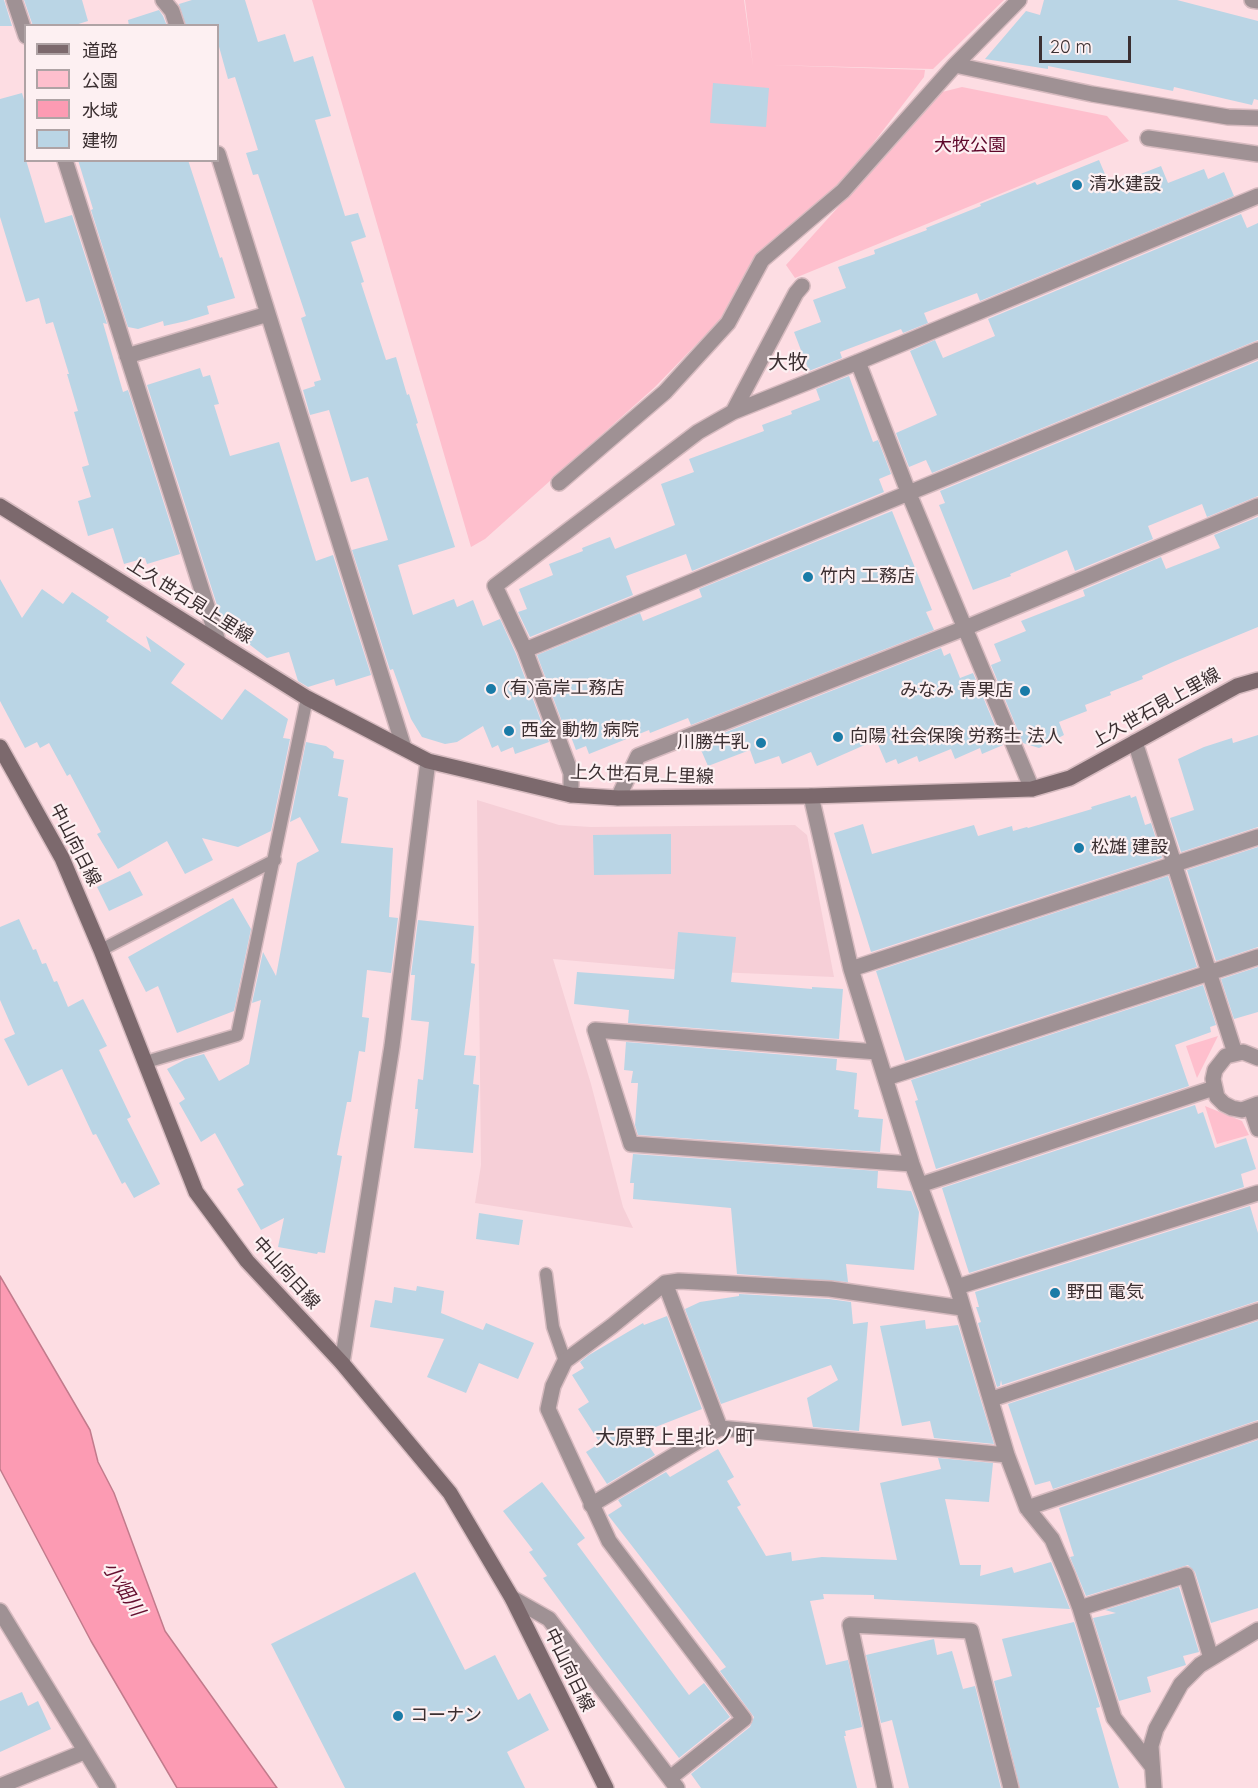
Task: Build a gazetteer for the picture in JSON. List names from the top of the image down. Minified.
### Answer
{"streets":{"main road":["上久世石見上里線","中山向日線"]},"districts":["大牧","大原野上里北ノ町"],"water":["小畑川"],"parks":["大牧公園"],"places":["清水建設","竹内 工務店","(有)高岸工務店","みなみ 青果店","西金 動物 病院","向陽 社会保険 労務士 法人","川勝牛乳","松雄 建設","野田 電気","コーナン"],"legend":["道路","公園","水域","建物"],"scale_bar":"20 m"}
